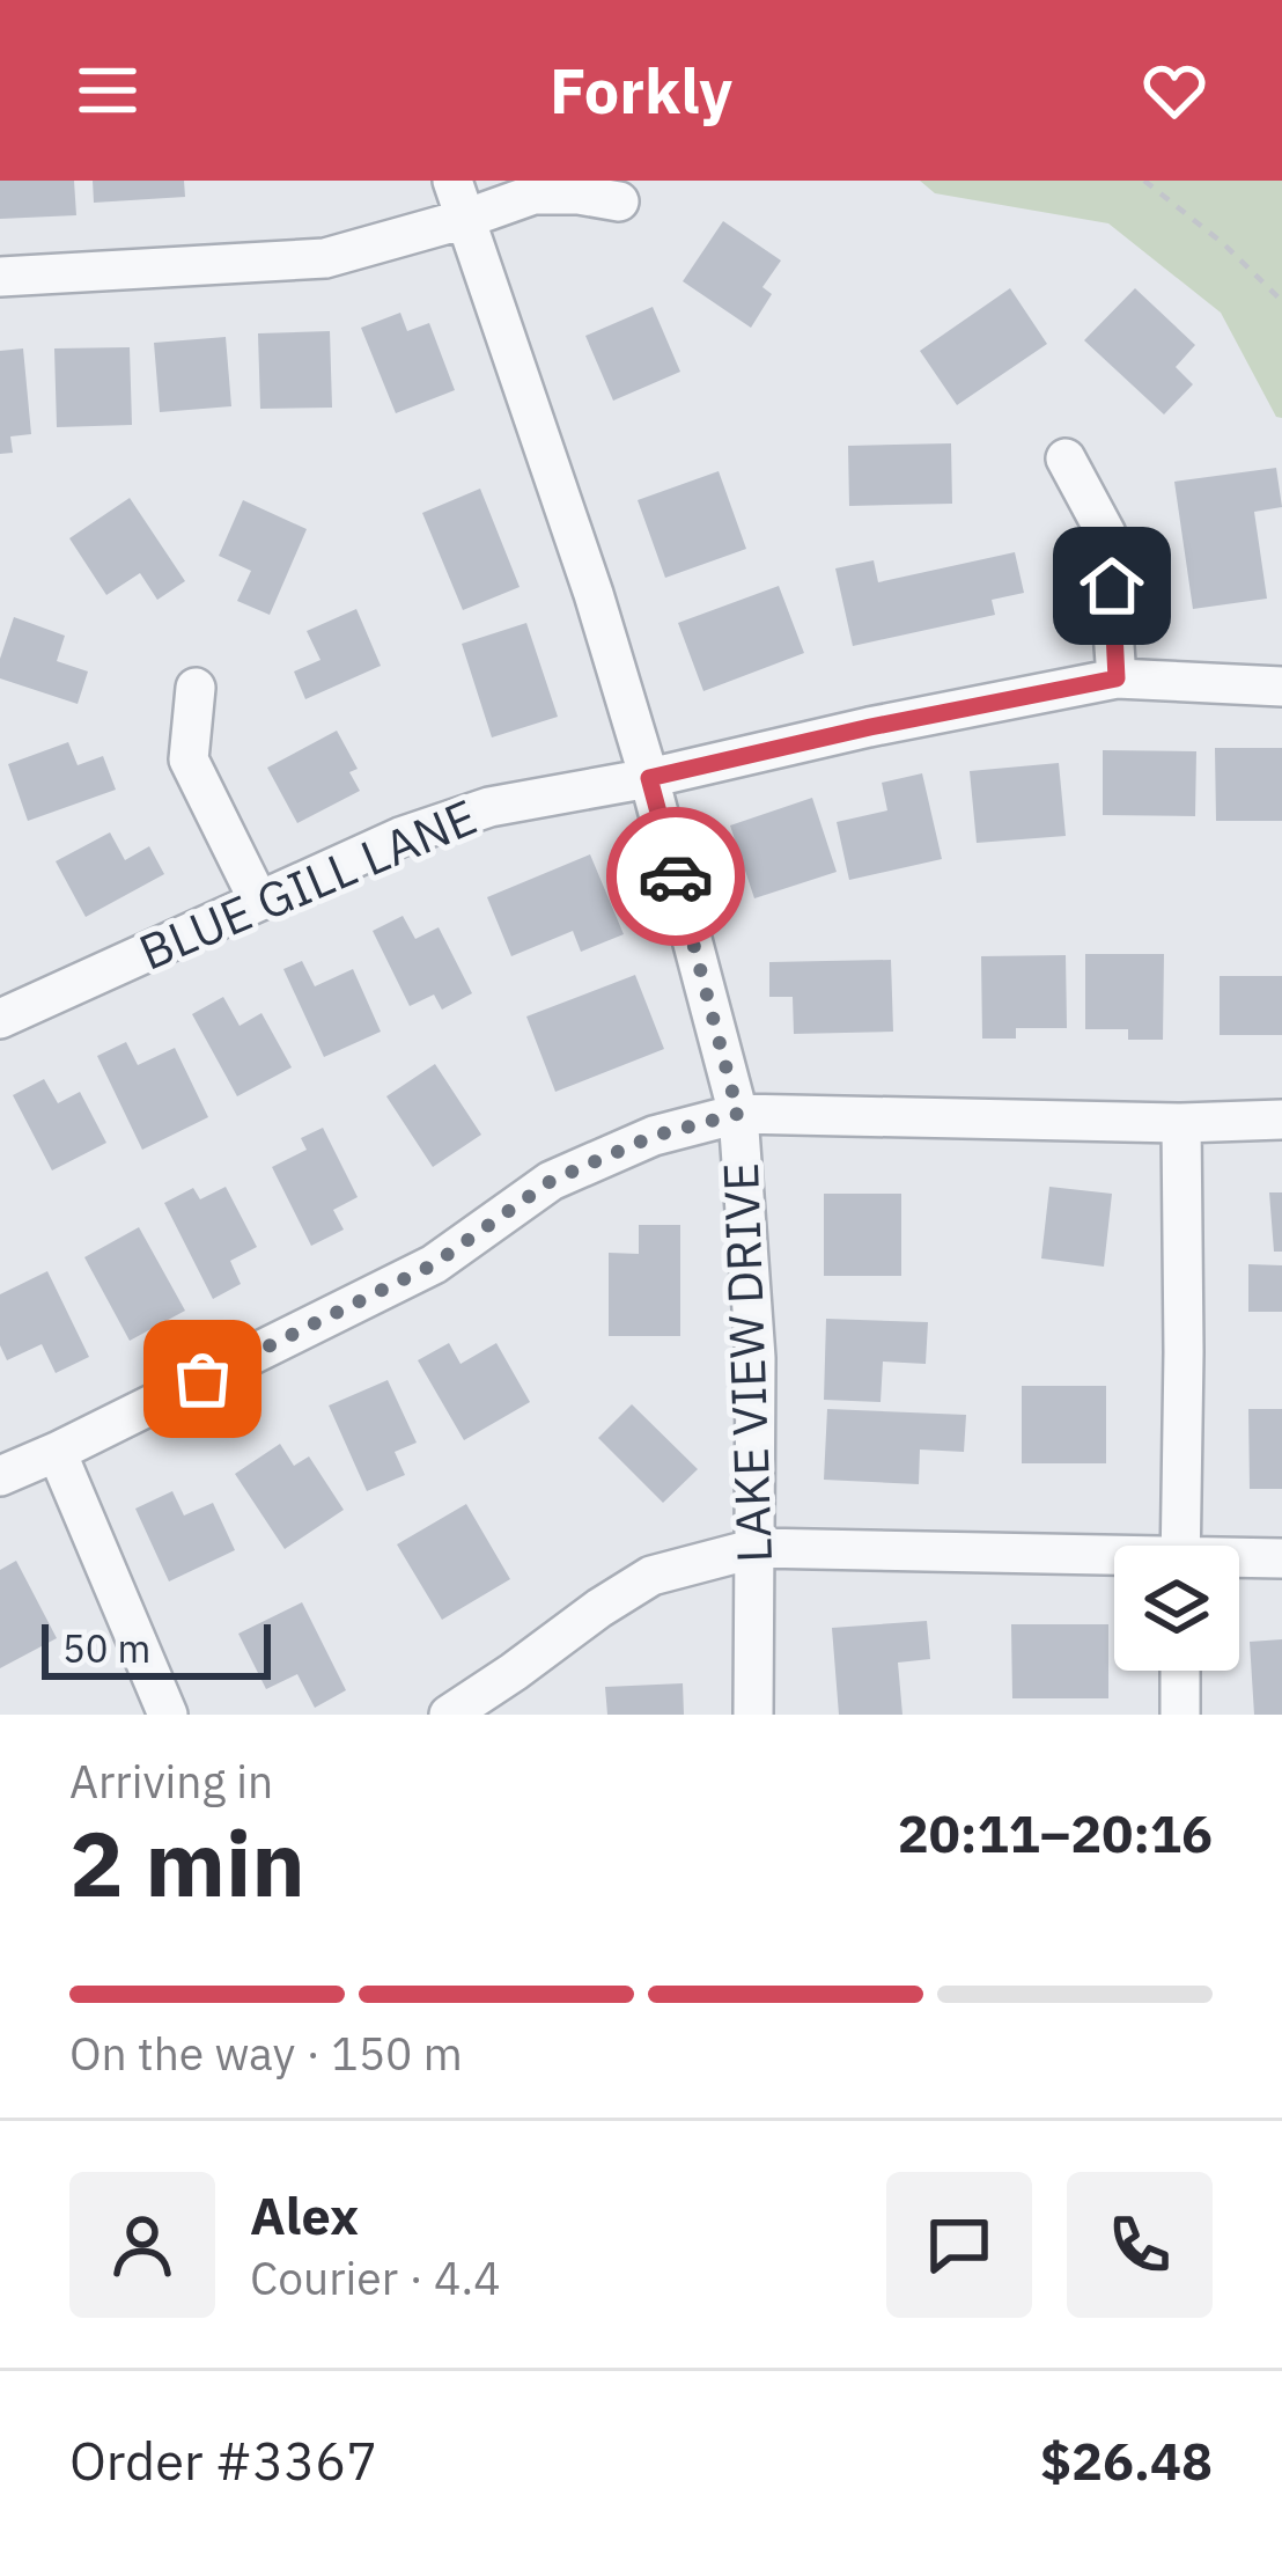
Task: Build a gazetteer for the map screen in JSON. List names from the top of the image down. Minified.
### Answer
{"streets":{"street":["BLUE GILL LANE","LAKE VIEW DRIVE"]},"crossings":[["BLUE GILL LANE","LAKE VIEW DRIVE"]],"scale_bar":"50 m","page":{"header":"Forkly","scale":"50 m","heading":["2 min","Arriving in","20:11–20:16"],"panel":["Alex","Courier · 4.4","Order #3367","$26.48"],"bar":"On the way · 150 m"}}
